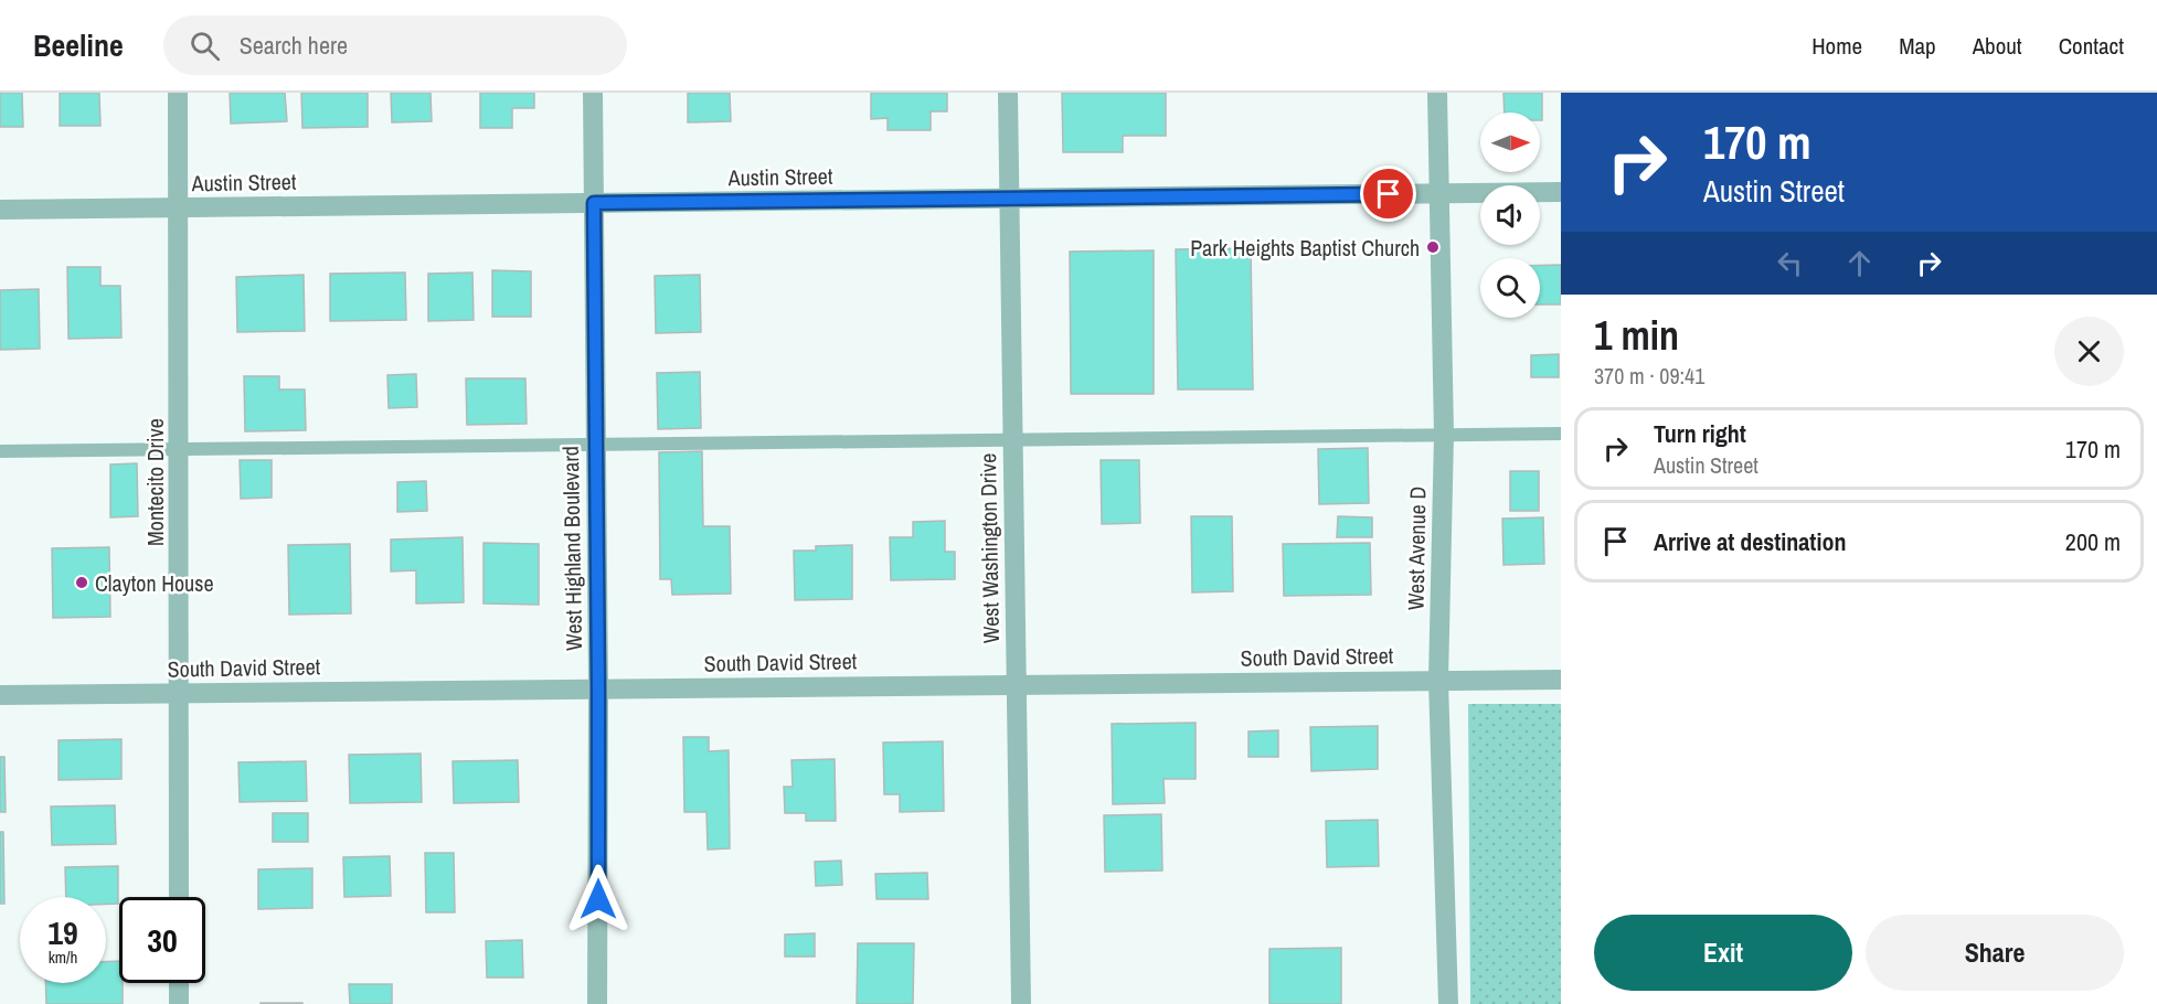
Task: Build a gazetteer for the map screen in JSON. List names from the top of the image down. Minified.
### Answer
{"streets":{"street":["Austin Street","Montecito Drive","West Highland Boulevard","West Washington Drive","West Avenue D","South David Street"]},"crossings":[["Austin Street","Montecito Drive"],["Austin Street","West Highland Boulevard"],["Austin Street","West Washington Drive"],["Austin Street","West Avenue D"],["Montecito Drive","South David Street"],["West Highland Boulevard","South David Street"],["West Washington Drive","South David Street"],["West Avenue D","South David Street"]],"places":["Park Heights Baptist Church","Clayton House"],"north":"right","page":{"header":"Beeline","search":"Search here","nav":["Home","Map","About","Contact"],"turn":["170 m","Austin Street"],"heading":["1 min","370 m · 09:41"],"list":[{"name":"Turn right","note":"Austin Street","value":"170 m"},{"name":"Arrive at destination","value":"200 m"}],"speed":"19 km/h","limit":"30","buttons":["Exit","Share"]}}
